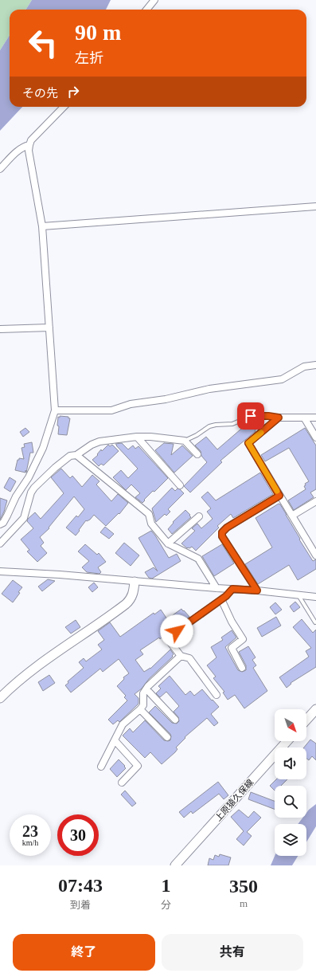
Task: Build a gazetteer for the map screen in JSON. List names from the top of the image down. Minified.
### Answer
{"streets":{"main road":["上原猿久保線"]},"north":"bottom right","page":{"turn":["90 m","左折"],"then":"その先","speed":"23 km/h","limit":"30","eta":["07:43","到着","1","分","350","m"],"buttons":["終了","共有"]}}
